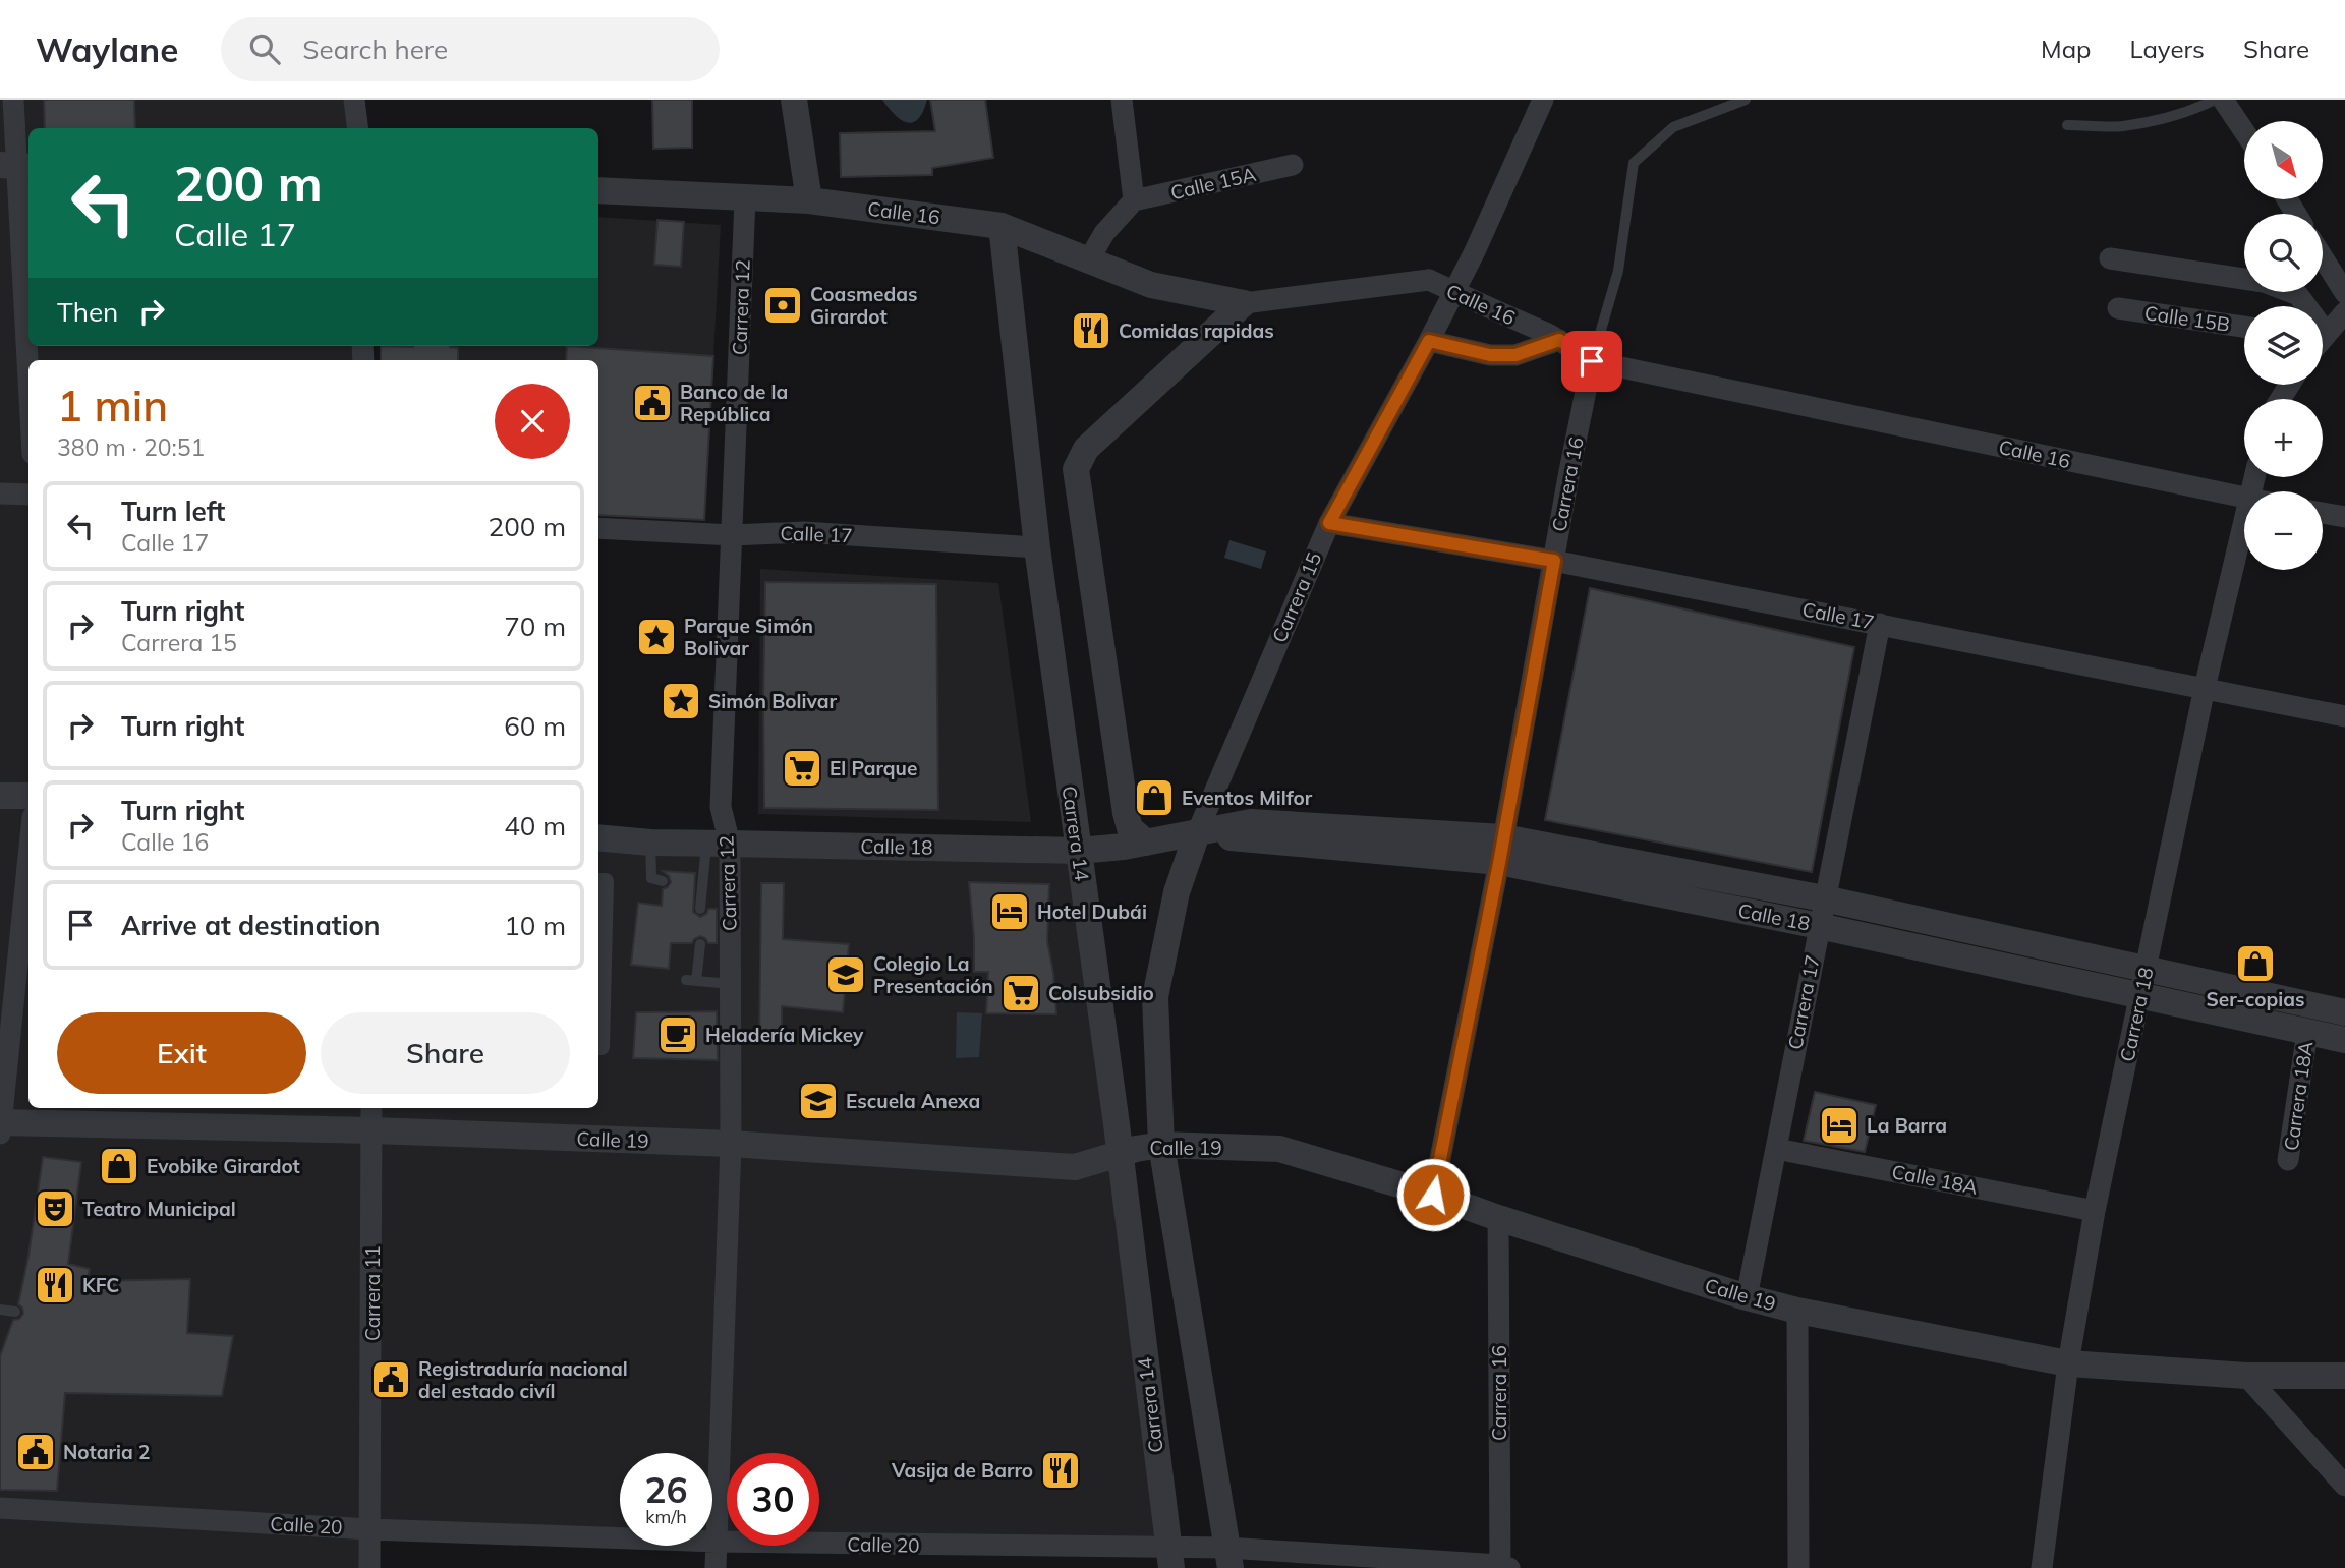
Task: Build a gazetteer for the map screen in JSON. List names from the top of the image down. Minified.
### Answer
{"streets":{"street":["Calle 15A","Calle 16","Carrera 12","Calle 15B","Carrera 16","Calle 17","Carrera 15","Carrera 14","Calle 18","Carrera 17","Carrera 18","Carrera 18A","Calle 19","Calle 18A","Carrera 11","Calle 20"]},"crossings":[["Calle 16","Carrera 12"],["Calle 16","Carrera 16"],["Calle 16","Carrera 14"],["Carrera 12","Calle 17"],["Carrera 12","Calle 18"],["Carrera 12","Calle 19"],["Carrera 12","Calle 20"],["Carrera 16","Calle 17"],["Carrera 16","Calle 18"],["Carrera 16","Calle 19"],["Carrera 16","Calle 20"],["Calle 17","Carrera 15"],["Calle 17","Carrera 14"],["Calle 17","Carrera 17"],["Calle 17","Carrera 18"],["Carrera 15","Calle 18"],["Carrera 14","Calle 18"],["Carrera 14","Calle 19"],["Carrera 14","Calle 20"],["Calle 18","Carrera 17"],["Calle 18","Carrera 18"],["Calle 18","Carrera 18A"],["Carrera 17","Calle 19"],["Carrera 17","Calle 18A"],["Carrera 18","Calle 19"],["Carrera 18","Calle 18A"],["Calle 19","Carrera 11"],["Carrera 11","Calle 20"]],"places":{"bank":["Coasmedas Girardot"],"restaurant":["Comidas rapidas","KFC","Vasija de Barro"],"public building":["Banco de la República","Registraduría nacional del estado civíl","Notaria 2"],"place":["Parque Simón Bolivar","Simón Bolivar"],"supermarket":["El Parque","Colsubsidio"],"shop":["Eventos Milfor","Ser-copias","Evobike Girardot"],"hotel":["Hotel Dubái","La Barra"],"school or university":["Colegio La Presentación","Escuela Anexa"],"cafe":["Heladería Mickey"],"theatre":["Teatro Municipal"]},"north":"bottom right","page":{"header":"Waylane","search":"Search here","nav":["Map","Layers","Share"],"map_buttons":["+","−"],"turn":["200 m","Calle 17"],"then":"Then","heading":["1 min","380 m · 20:51"],"list":[{"name":"Turn left","note":"Calle 17","value":"200 m"},{"name":"Turn right","note":"Carrera 15","value":"70 m"},{"name":"Turn right","value":"60 m"},{"name":"Turn right","note":"Calle 16","value":"40 m"},{"name":"Arrive at destination","value":"10 m"}],"buttons":["Exit","Share"],"speed":"26 km/h","limit":"30"}}
